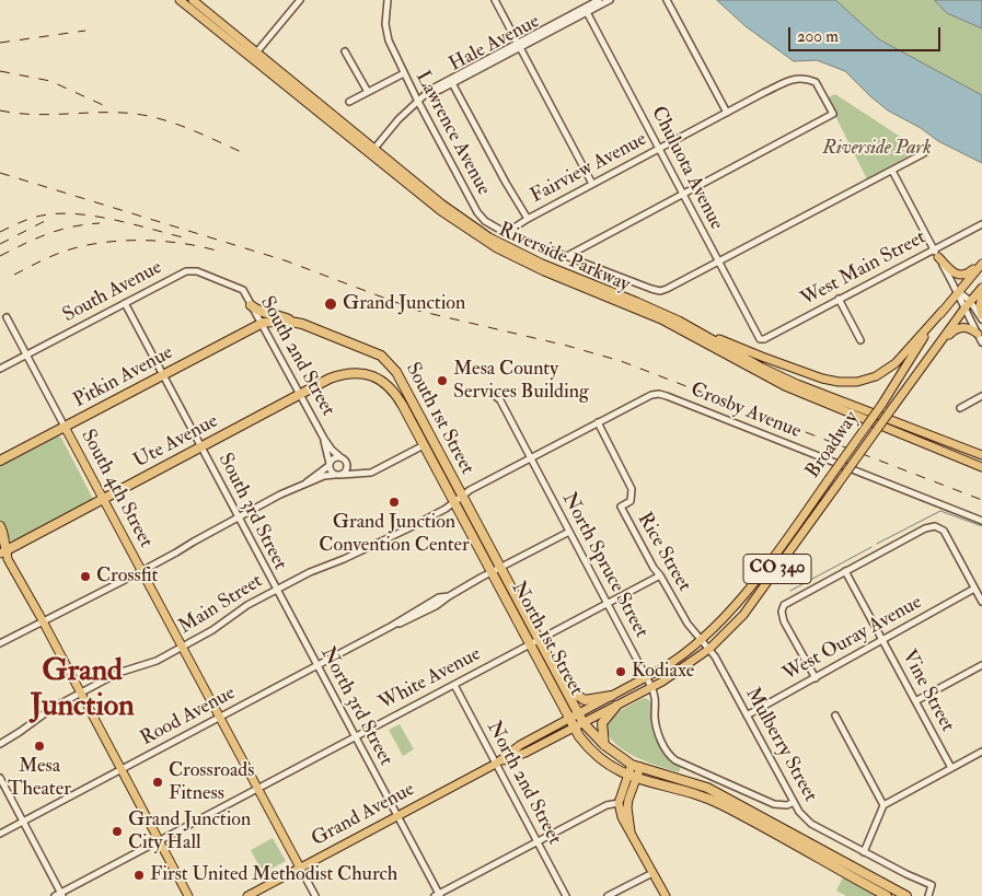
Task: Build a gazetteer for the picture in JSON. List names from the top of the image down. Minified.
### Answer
{"streets":{"highway":["Pitkin Avenue","South 1st Street","Ute Avenue","North 1st Street"],"main road":["Riverside Parkway","Broadway","South 4th Street","CO 340","Grand Avenue"],"street":["Hale Avenue","Lawrence Avenue","Fairview Avenue","Chuluota Avenue","West Main Street","South Avenue","South 2nd Street","Crosby Avenue","South 3rd Street","Rice Street","North Spruce Street","Main Street","West Ouray Avenue","White Avenue","Vine Street","North 3rd Street","Rood Avenue","Mulberry Street","North 2nd Street"]},"crossings":[["Hale Avenue","Lawrence Avenue"],["Hale Avenue","Chuluota Avenue"],["Hale Avenue","Riverside Parkway"],["Lawrence Avenue","Fairview Avenue"],["Lawrence Avenue","Chuluota Avenue"],["Fairview Avenue","Chuluota Avenue"],["Chuluota Avenue","West Main Street"],["South Avenue","South 2nd Street"],["South Avenue","South 4th Street"],["South Avenue","South 3rd Street"],["South 2nd Street","Pitkin Avenue"],["South 2nd Street","South 1st Street"],["South 2nd Street","Ute Avenue"],["Pitkin Avenue","South 1st Street"],["Pitkin Avenue","South 4th Street"],["Pitkin Avenue","South 3rd Street"],["Crosby Avenue","Rice Street"],["South 1st Street","Ute Avenue"],["South 1st Street","Main Street"],["South 1st Street","North 1st Street"],["Ute Avenue","South 4th Street"],["Ute Avenue","South 3rd Street"],["Broadway","Rice Street"],["Broadway","CO 340"],["Broadway","Mulberry Street"],["Broadway","Grand Avenue"],["South 4th Street","Main Street"],["South 4th Street","White Avenue"],["South 4th Street","Rood Avenue"],["South 4th Street","Grand Avenue"],["South 3rd Street","Main Street"],["South 3rd Street","North 3rd Street"],["Rice Street","White Avenue"],["Rice Street","Mulberry Street"],["Rice Street","Grand Avenue"],["North Spruce Street","CO 340"],["North Spruce Street","White Avenue"],["North Spruce Street","Rood Avenue"],["North Spruce Street","Grand Avenue"],["CO 340","North 1st Street"],["CO 340","Mulberry Street"],["CO 340","Grand Avenue"],["Main Street","North 1st Street"],["Main Street","North 3rd Street"],["North 1st Street","White Avenue"],["North 1st Street","Rood Avenue"],["North 1st Street","Grand Avenue"],["West Ouray Avenue","Vine Street"],["West Ouray Avenue","Mulberry Street"],["White Avenue","North 3rd Street"],["White Avenue","North 2nd Street"],["North 3rd Street","Rood Avenue"],["North 3rd Street","Grand Avenue"],["Mulberry Street","Grand Avenue"],["North 2nd Street","Grand Avenue"]],"districts":["Grand Junction"],"parks":["Riverside Park"],"places":["Grand Junction","Mesa County Services Building","Grand Junction Convention Center","Crossfit","Kodiaxe","Mesa Theater","Crossroads Fitness","Grand Junction City Hall","First United Methodist Church"],"scale_bar":"200 m"}
